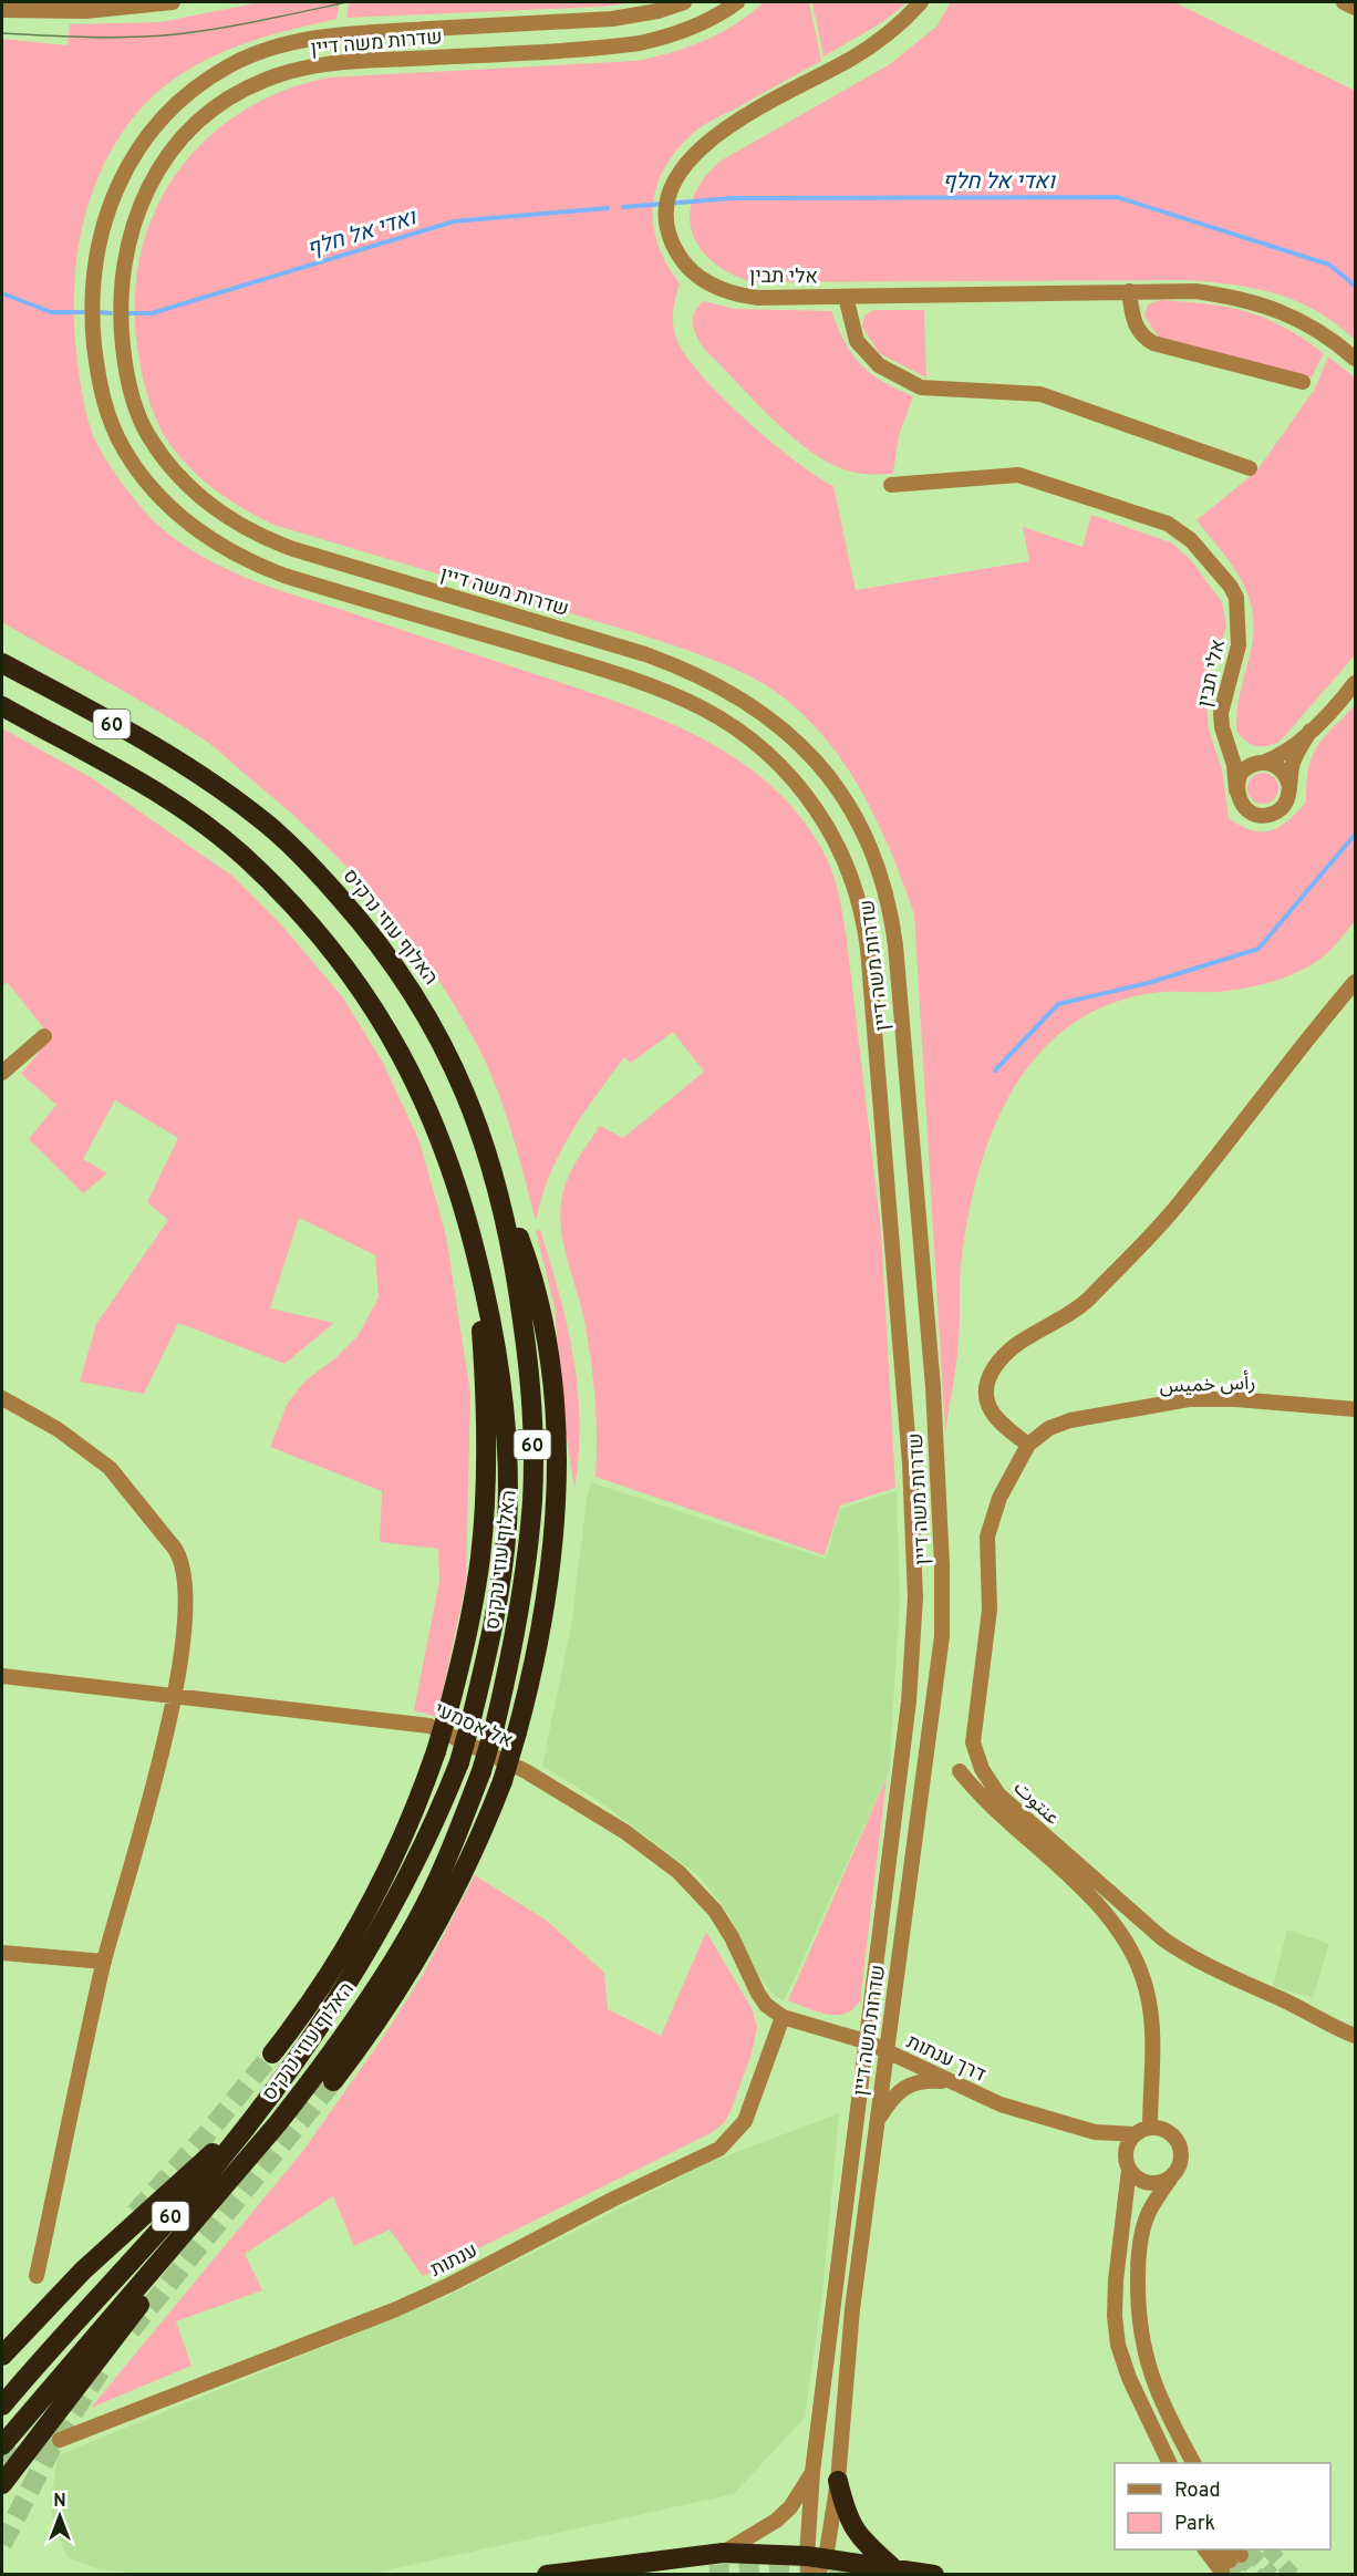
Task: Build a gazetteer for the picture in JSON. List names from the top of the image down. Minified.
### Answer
{"streets":{"highway":["60","האלוף עוזי נרקיס"],"street":["שדרות משה דיין","אלי תבין","رأس خميس","אל אסמעי","عنتوت","דרך ענתות","ענתות"]},"crossings":[["שדרות משה דיין","דרך ענתות"],["رأس خميس","عنتوت"],["אל אסמעי","דרך ענתות"],["אל אסמעי","ענתות"],["דרך ענתות","ענתות"]],"water":["ואדי אל חלף"],"legend":["Road","Park"],"north":"top"}
